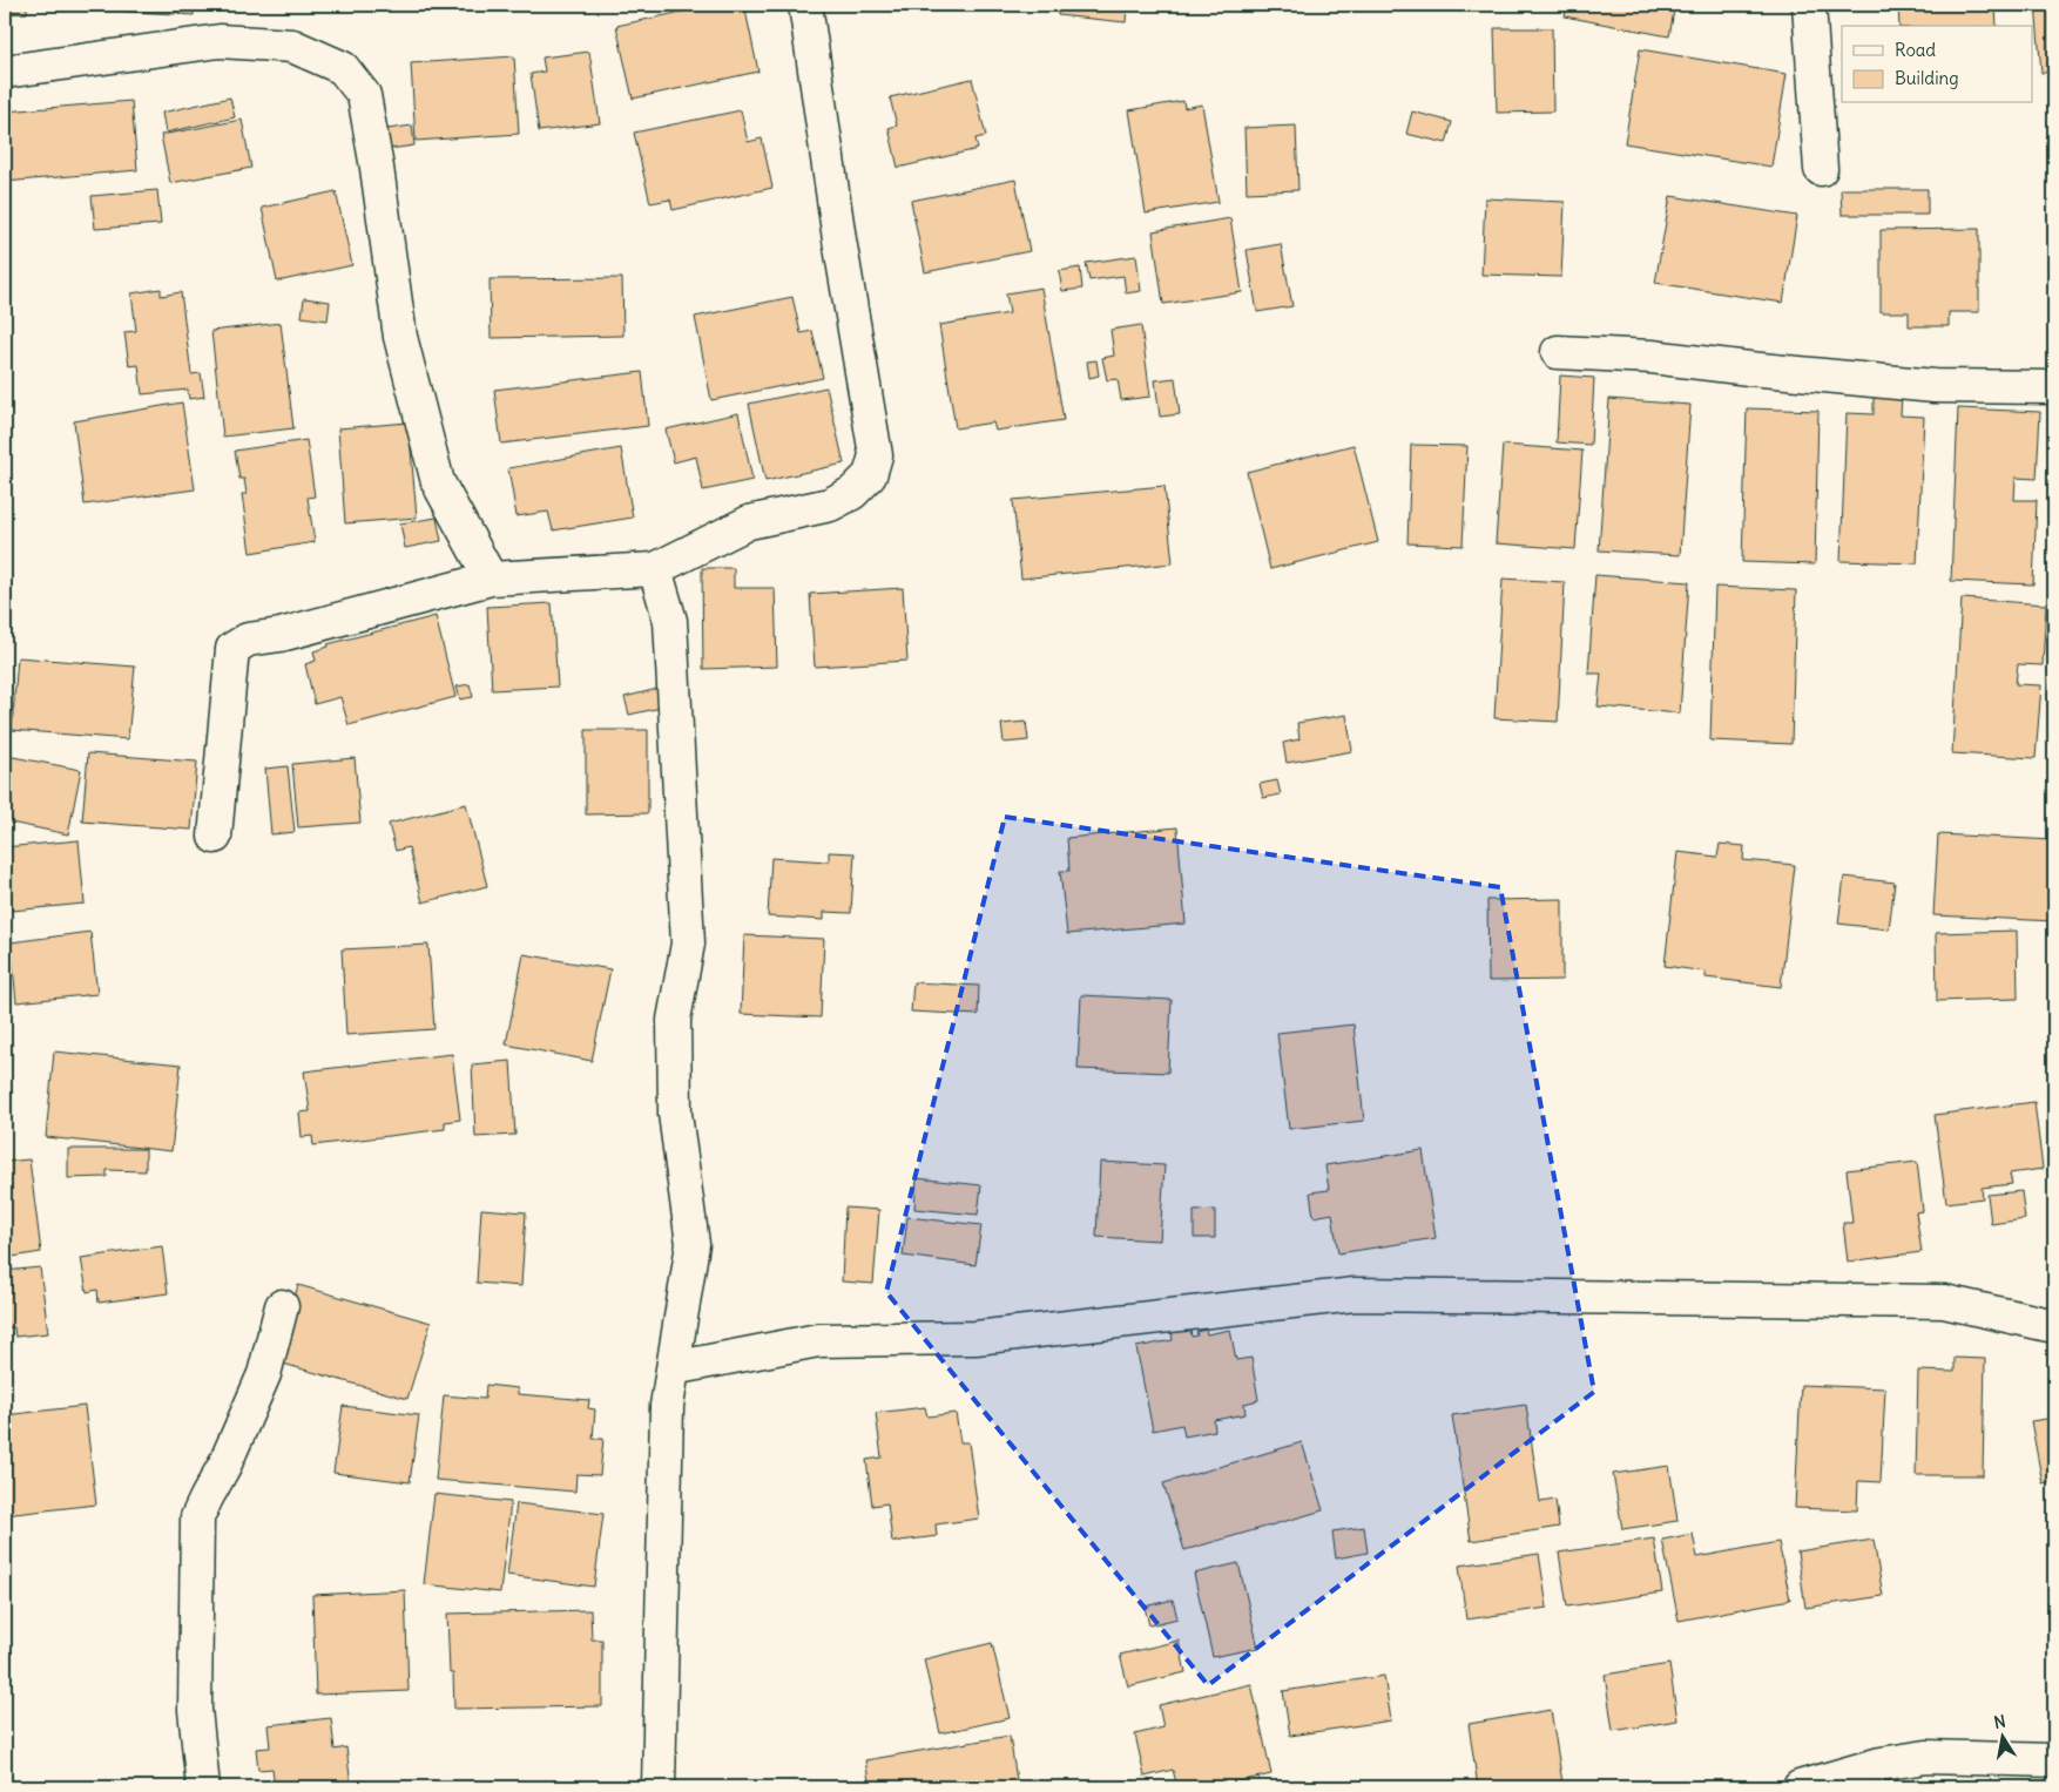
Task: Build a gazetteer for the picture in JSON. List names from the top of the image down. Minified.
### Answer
{"legend":["Road","Building"],"north":"top"}
